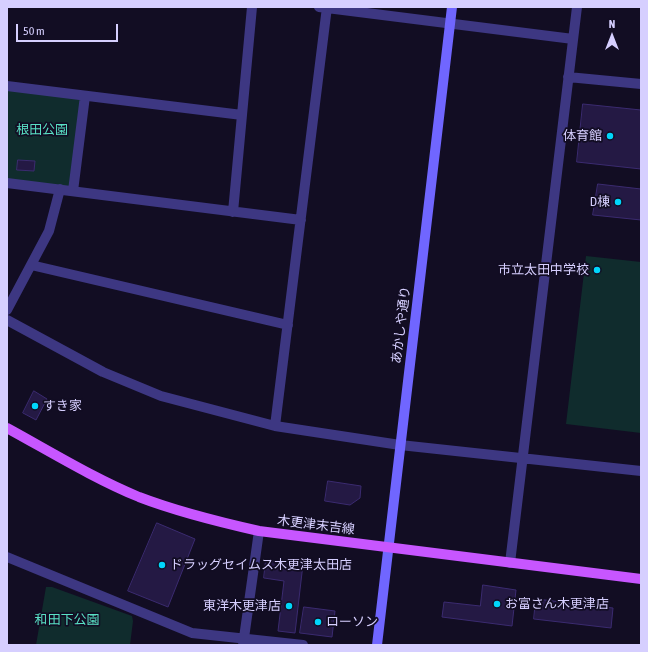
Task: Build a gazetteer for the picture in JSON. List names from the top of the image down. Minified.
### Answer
{"streets":{"main road":["木更津末吉線"],"street":["あかしや通り"]},"crossings":[["あかしや通り","木更津末吉線"]],"parks":["根田公園","和田下公園"],"places":["体育館","D棟","市立太田中学校","すき家","ドラッグセイムス木更津太田店","お富さん木更津店","東洋木更津店","ローソン"],"scale_bar":"50 m","north":"top"}
